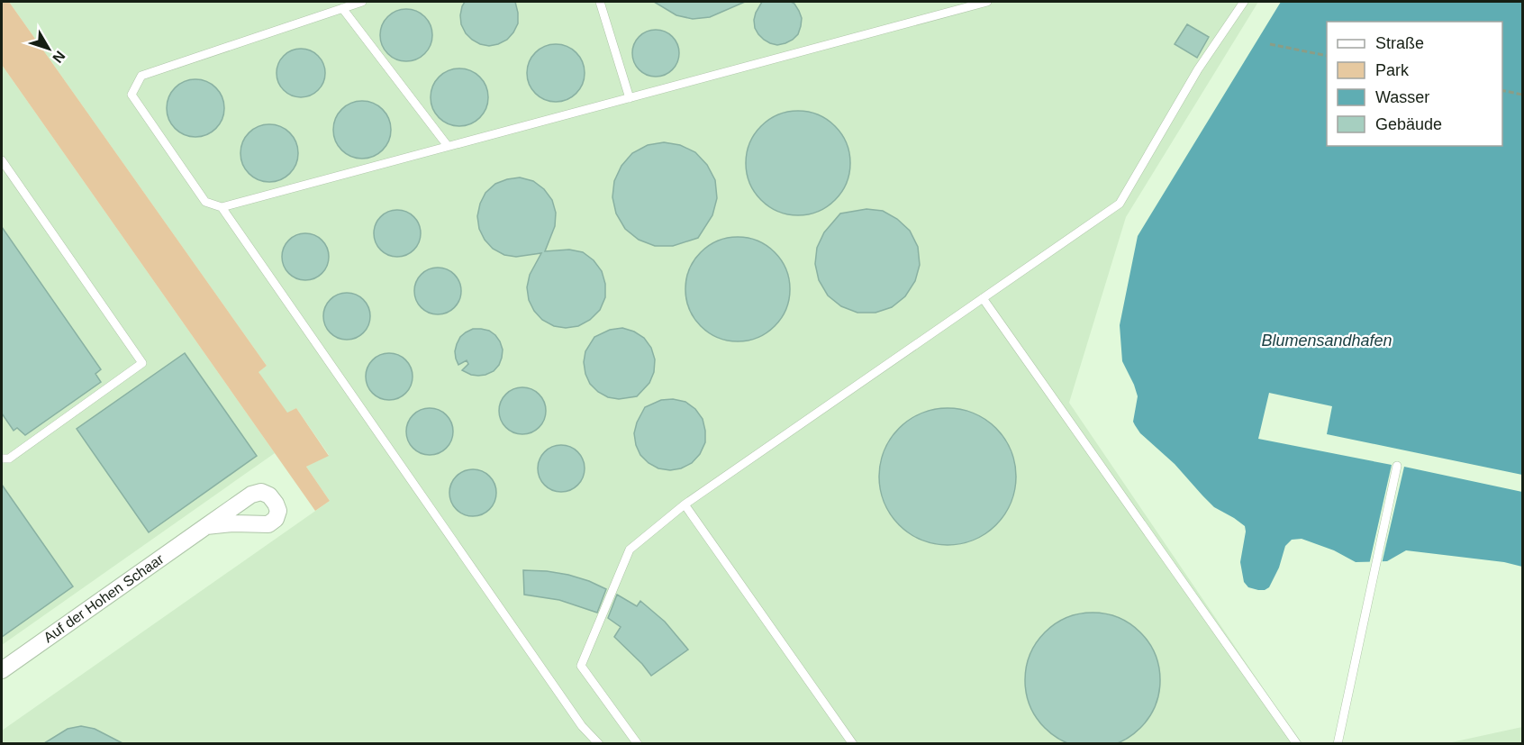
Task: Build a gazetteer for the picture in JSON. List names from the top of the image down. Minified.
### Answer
{"streets":{"street":["Auf der Hohen Schaar"]},"water":["Blumensandhafen"],"legend":["Straße","Park","Wasser","Gebäude"],"north":"bottom right"}
